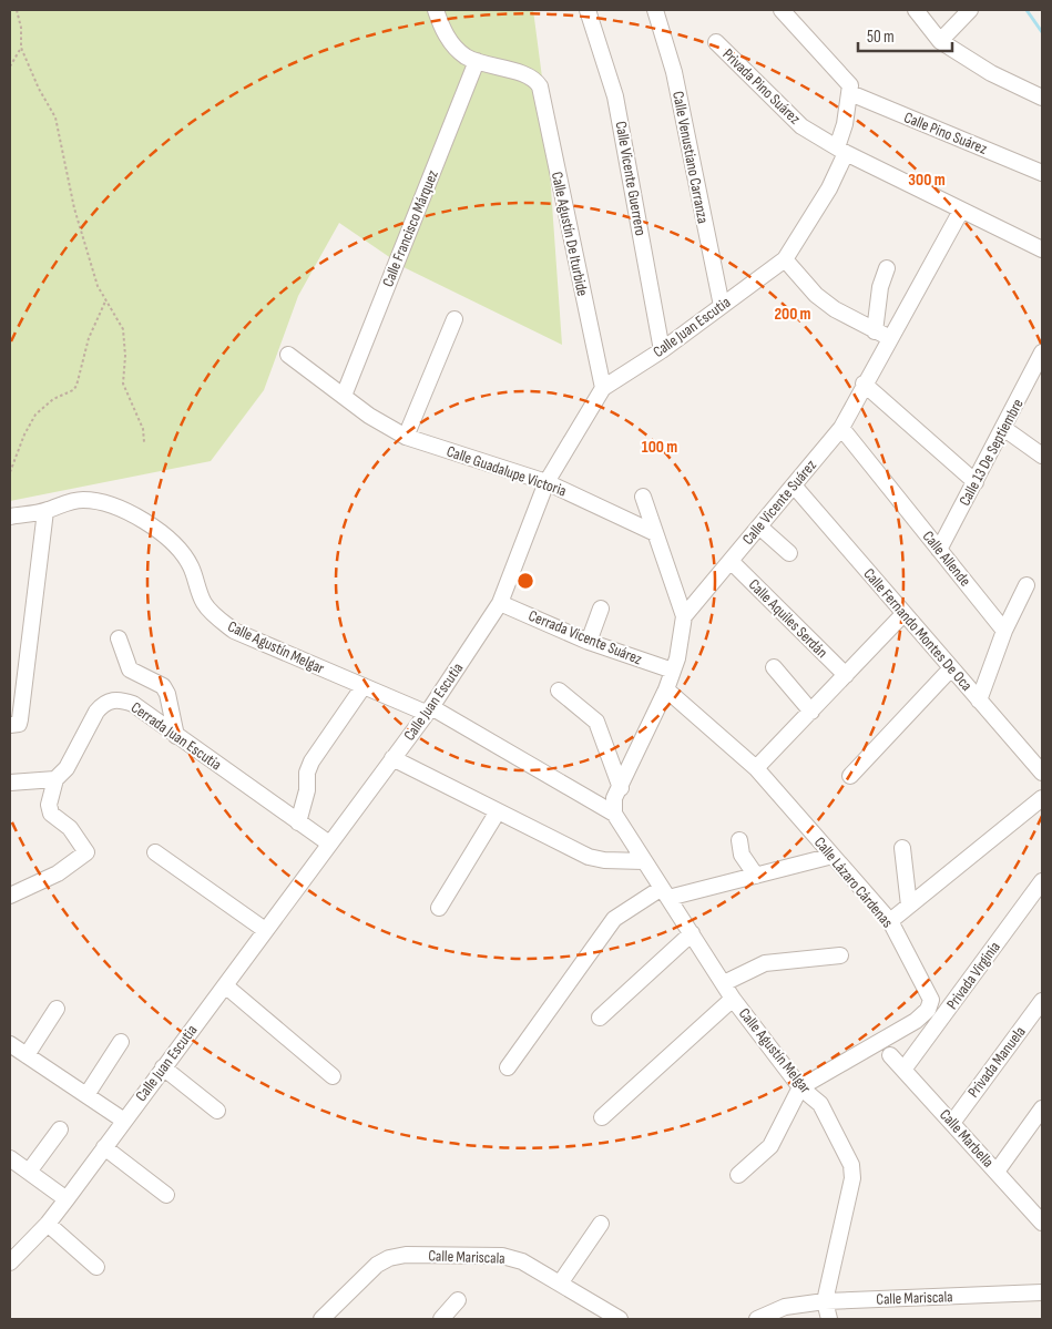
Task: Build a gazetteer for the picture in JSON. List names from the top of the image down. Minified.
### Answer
{"streets":{"street":["Privada Pino Suárez","Calle Pino Suárez","Calle Venustiano Carranza","Calle Vicente Guerrero","Calle Francisco Márquez","Calle Agustín De Iturbide","Calle Juan Escutia","Calle 13 De Septiembre","Calle Guadalupe Victoria","Calle Vicente Suárez","Calle Allende","Calle Aquiles Serdán","Calle Fernando Montes De Oca","Cerrada Vicente Suárez","Calle Agustín Melgar","Cerrada Juan Escutia","Calle Lázaro Cárdenas","Privada Virginia","Privada Manuela","Calle Marbella","Calle Mariscala"]},"crossings":[["Privada Pino Suárez","Calle Juan Escutia"],["Privada Pino Suárez","Calle Vicente Suárez"],["Calle Venustiano Carranza","Calle Juan Escutia"],["Calle Vicente Guerrero","Calle Juan Escutia"],["Calle Francisco Márquez","Calle Agustín De Iturbide"],["Calle Francisco Márquez","Calle Guadalupe Victoria"],["Calle Agustín De Iturbide","Calle Juan Escutia"],["Calle Juan Escutia","Calle Guadalupe Victoria"],["Calle Juan Escutia","Cerrada Vicente Suárez"],["Calle Juan Escutia","Calle Agustín Melgar"],["Calle Juan Escutia","Cerrada Juan Escutia"],["Calle 13 De Septiembre","Calle Allende"],["Calle Vicente Suárez","Calle Allende"],["Calle Vicente Suárez","Calle Aquiles Serdán"],["Calle Vicente Suárez","Calle Fernando Montes De Oca"],["Calle Agustín Melgar","Calle Lázaro Cárdenas"],["Calle Agustín Melgar","Calle Mariscala"],["Privada Virginia","Calle Marbella"],["Privada Manuela","Calle Marbella"]],"scale_bar":"50 m","rings":["300 m","200 m","100 m"]}
